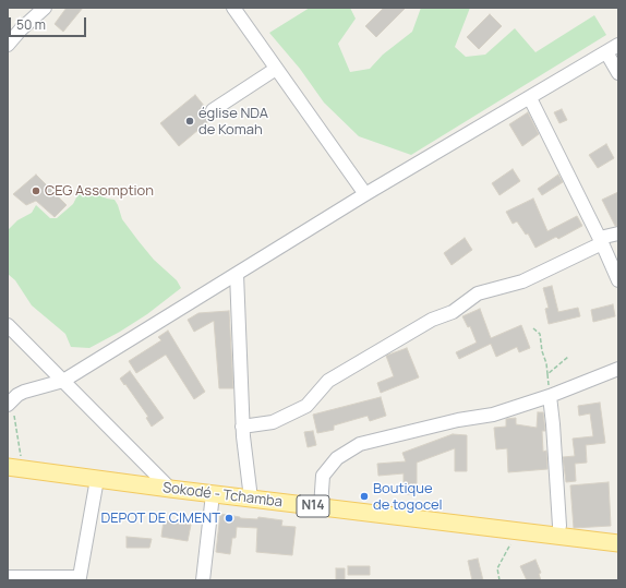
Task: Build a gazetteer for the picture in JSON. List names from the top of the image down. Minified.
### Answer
{"streets":{"main road":["Sokodé - Tchamba","N14"]},"places":["église NDA de Komah","CEG Assomption","Boutique de togocel","DEPOT DE CIMENT"],"scale_bar":"50 m"}
